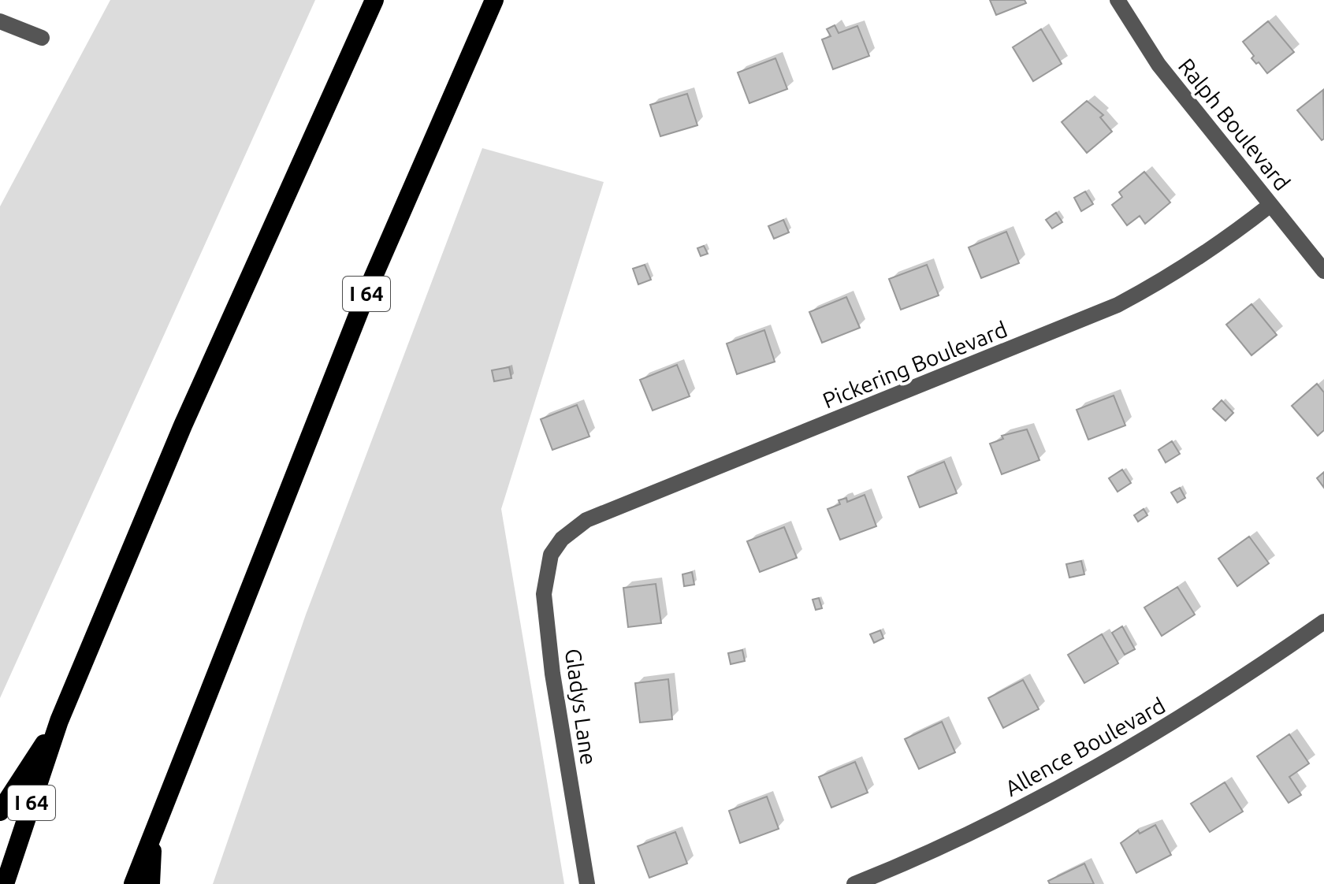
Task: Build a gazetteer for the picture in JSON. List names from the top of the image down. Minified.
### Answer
{"streets":{"highway":["I 64"],"street":["Ralph Boulevard","Pickering Boulevard","Gladys Lane","Allence Boulevard"]},"crossings":[["Ralph Boulevard","Pickering Boulevard"],["Pickering Boulevard","Gladys Lane"]]}
